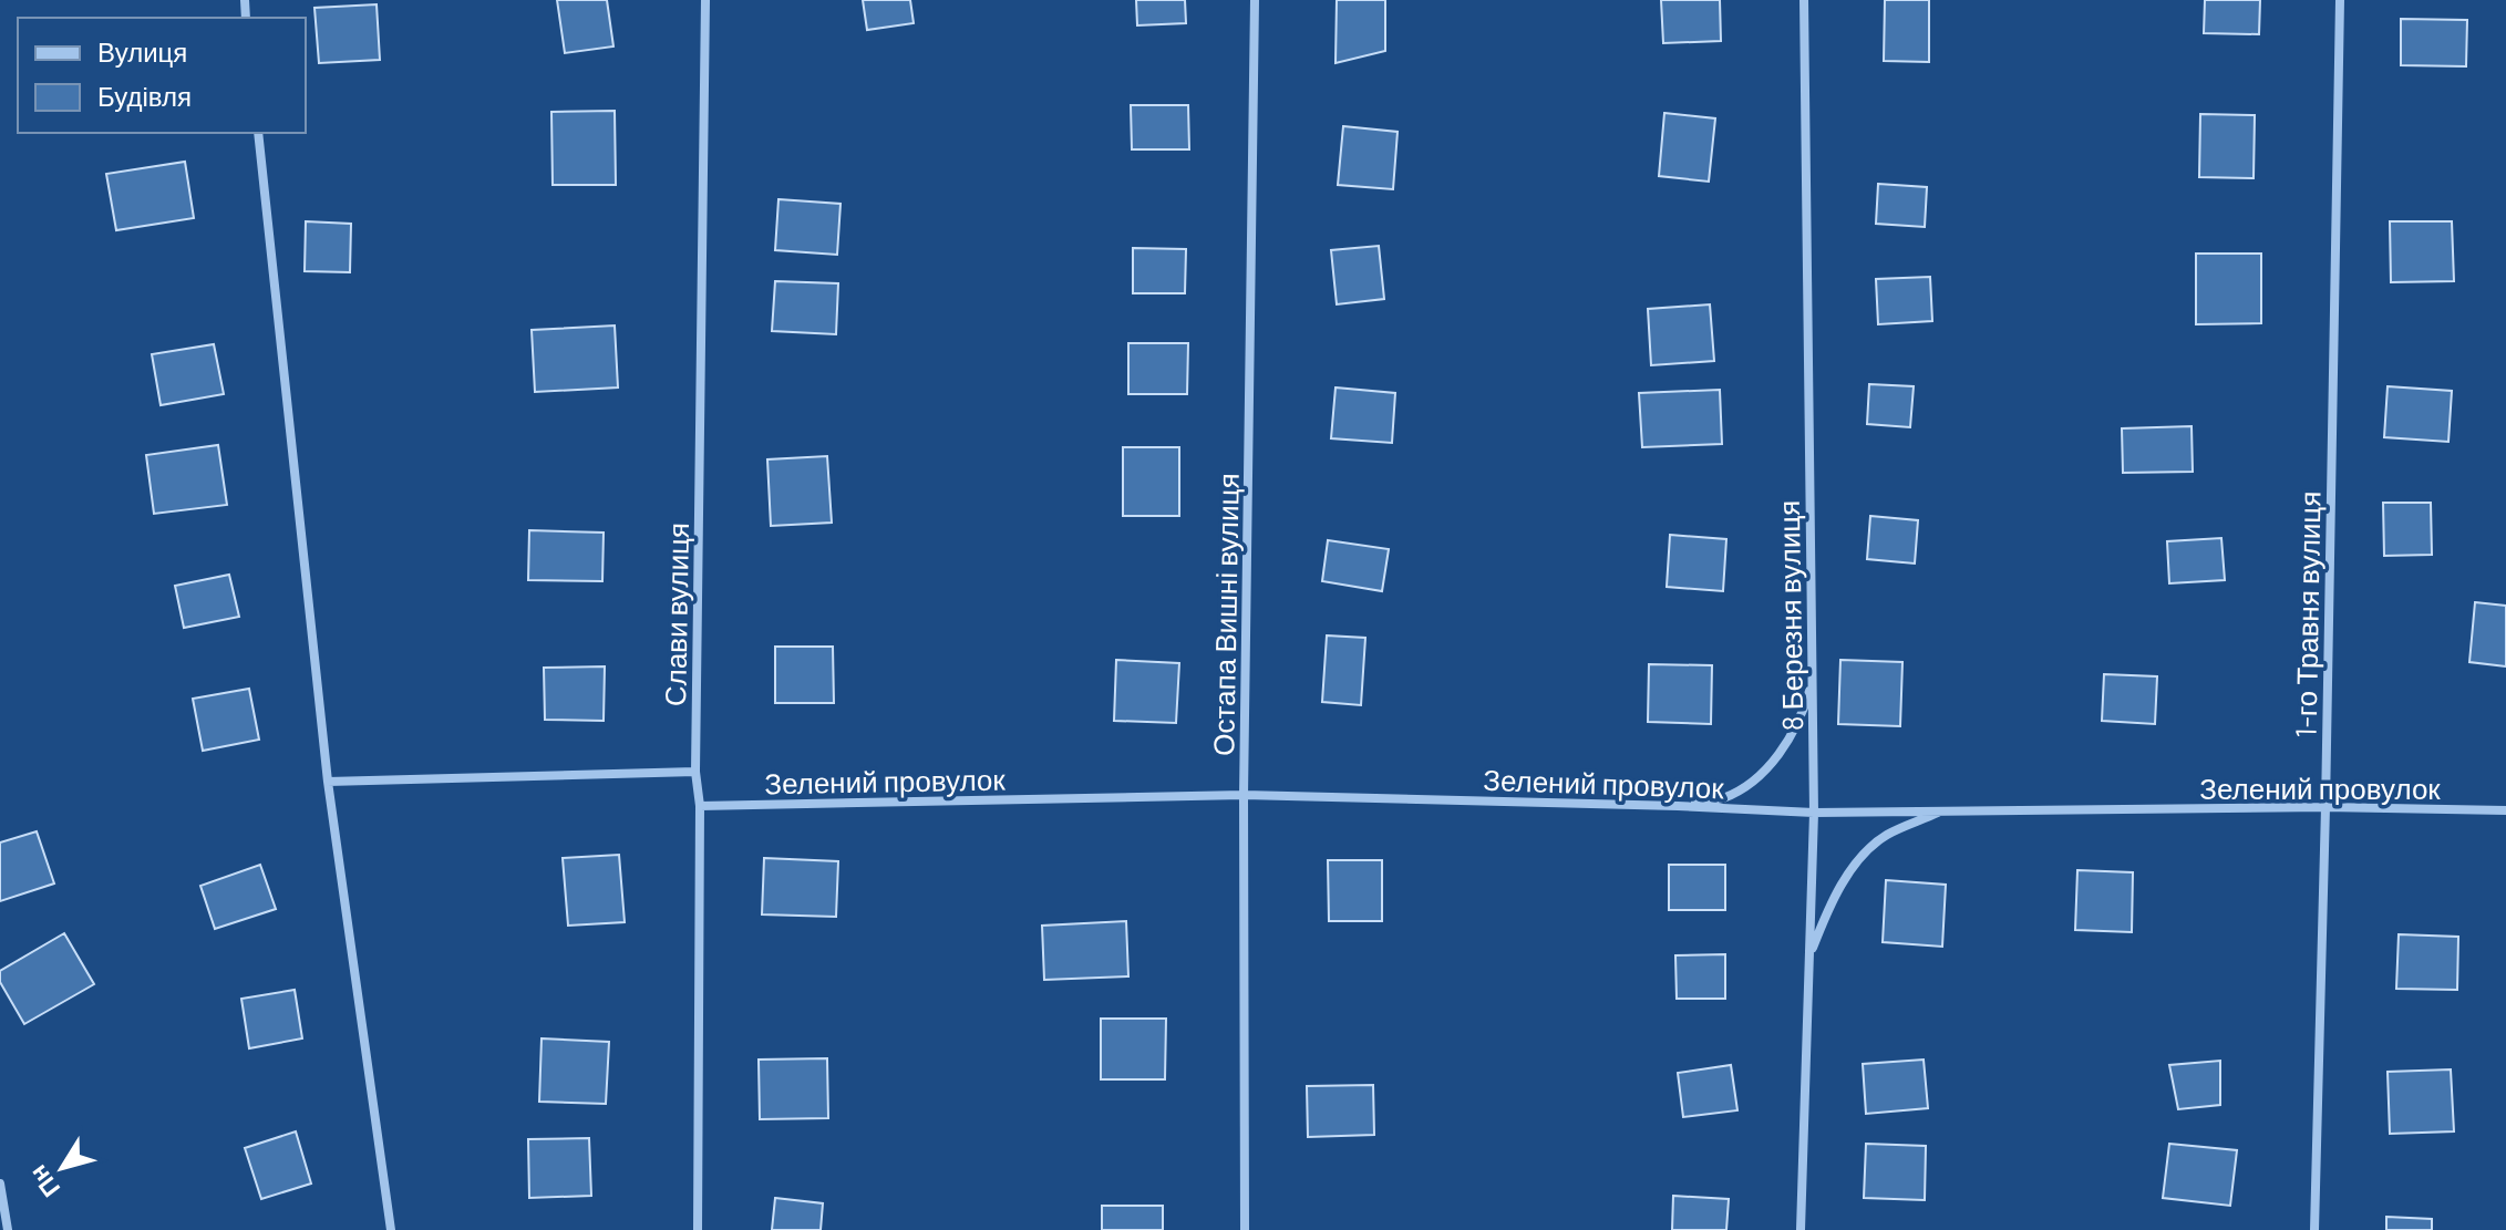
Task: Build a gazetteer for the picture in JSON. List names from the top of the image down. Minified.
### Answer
{"streets":{"street":["Слави вулиця","Остапа Вишні вулиця","1-го Травня вулиця","8 Березня вулиця","Зелений провулок"]},"crossings":[["Слави вулиця","Зелений провулок"],["Остапа Вишні вулиця","Зелений провулок"],["1-го Травня вулиця","Зелений провулок"],["8 Березня вулиця","Зелений провулок"]],"legend":["Вулиця","Будівля"],"north":"bottom left"}
